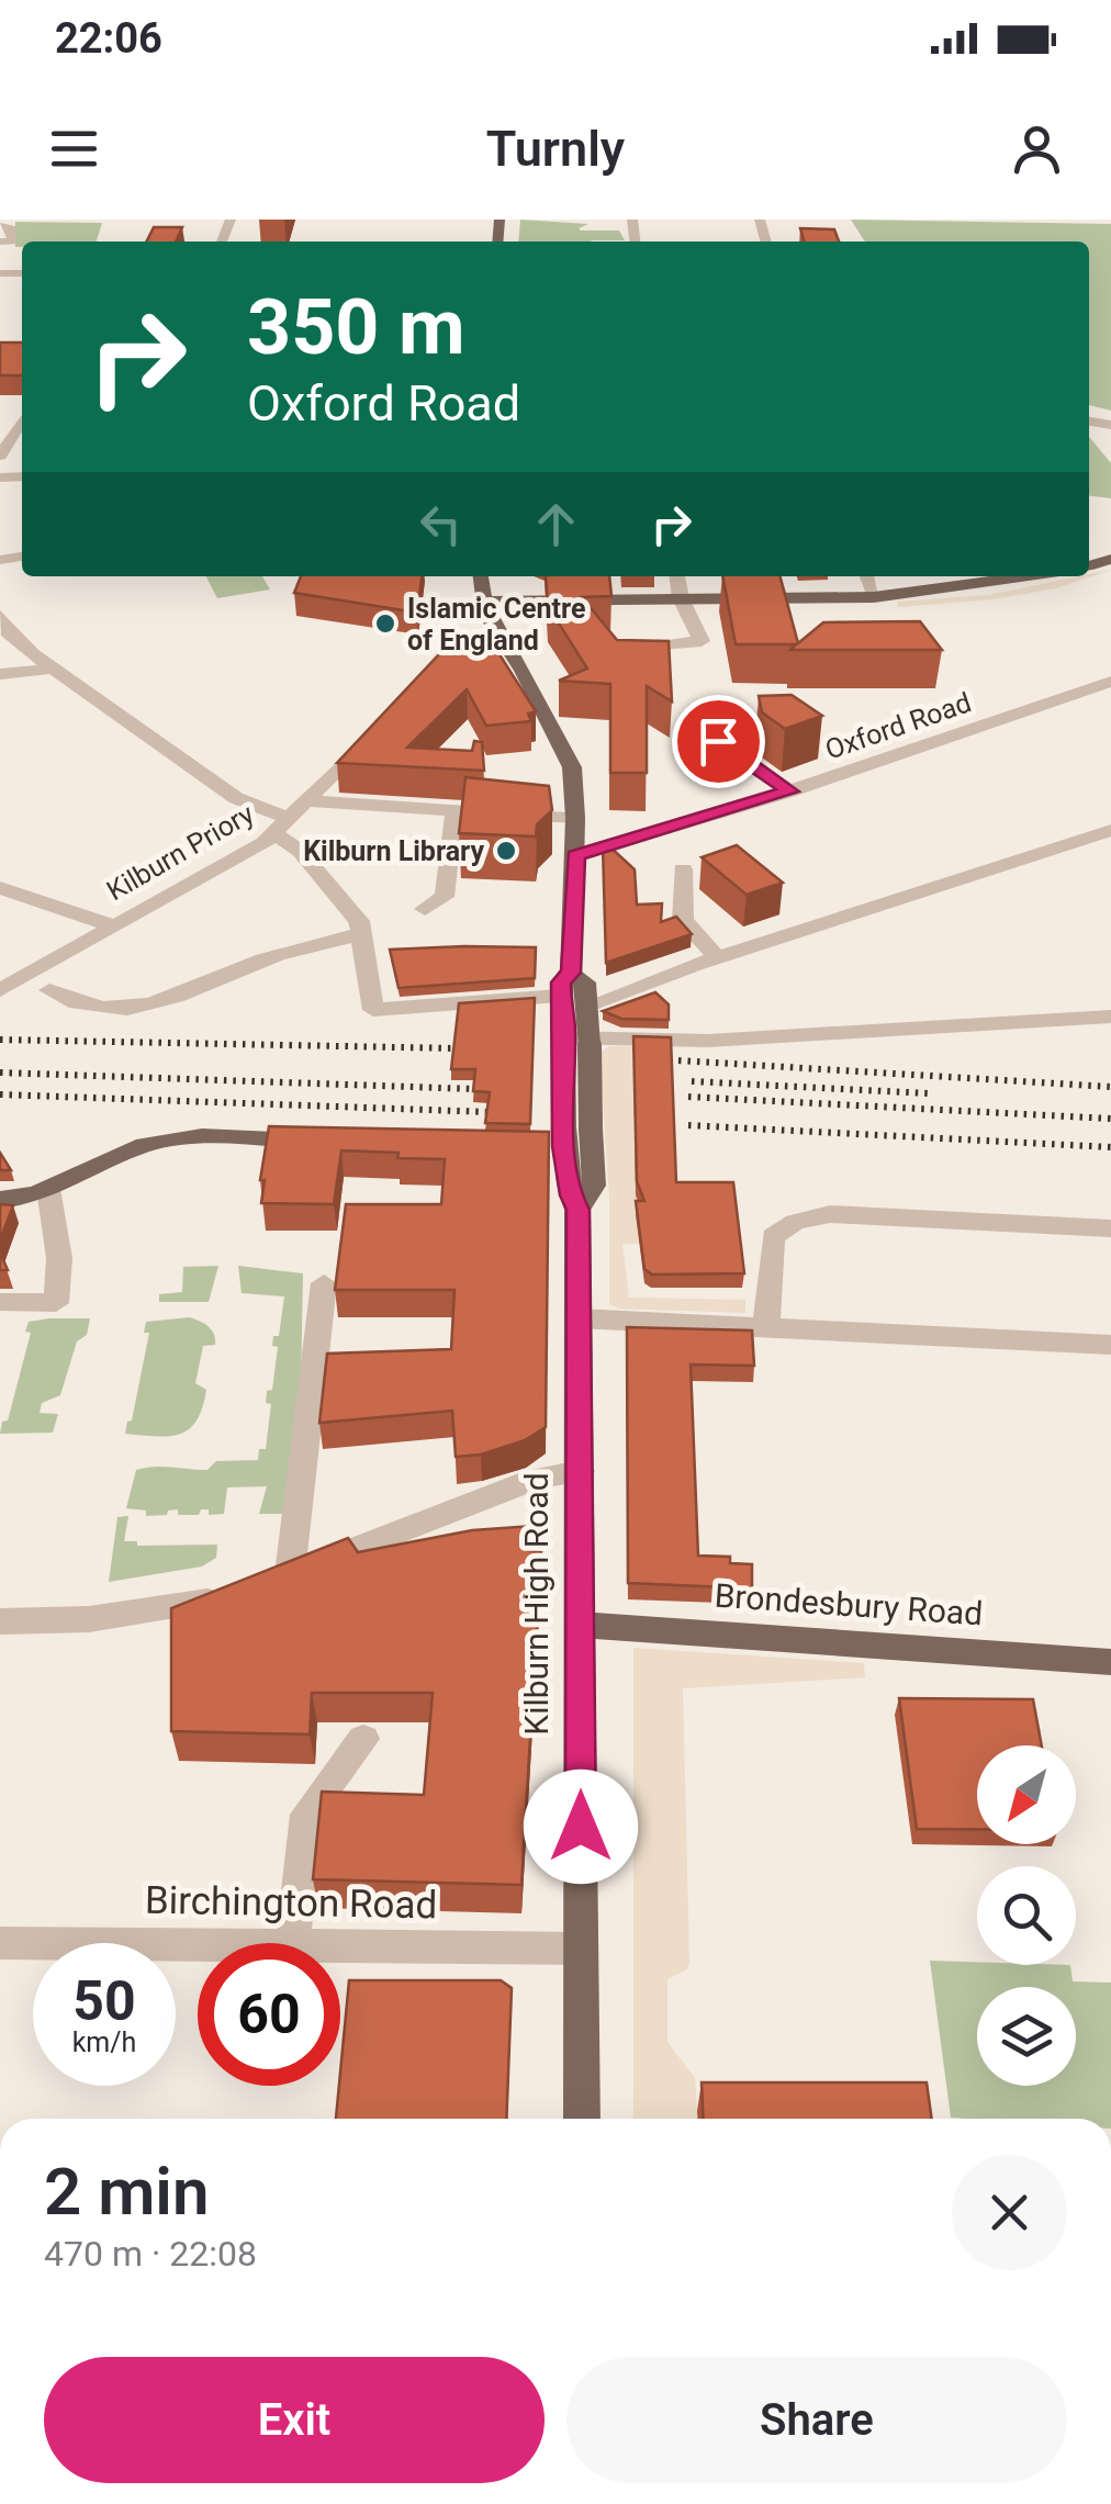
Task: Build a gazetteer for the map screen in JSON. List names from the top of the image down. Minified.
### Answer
{"streets":{"main road":["Kilburn High Road","Brondesbury Road"],"street":["Oxford Road","Kilburn Priory","Birchington Road"]},"crossings":[["Oxford Road","Kilburn High Road"],["Kilburn High Road","Brondesbury Road"],["Kilburn High Road","Birchington Road"]],"places":["Islamic Centre of England","Kilburn Library"],"north":"bottom left","page":{"status":"22:06","header":"Turnly","turn":["350 m","Oxford Road"],"speed":"50 km/h","limit":"60","heading":["2 min","470 m · 22:08"],"buttons":["Exit","Share"]}}
